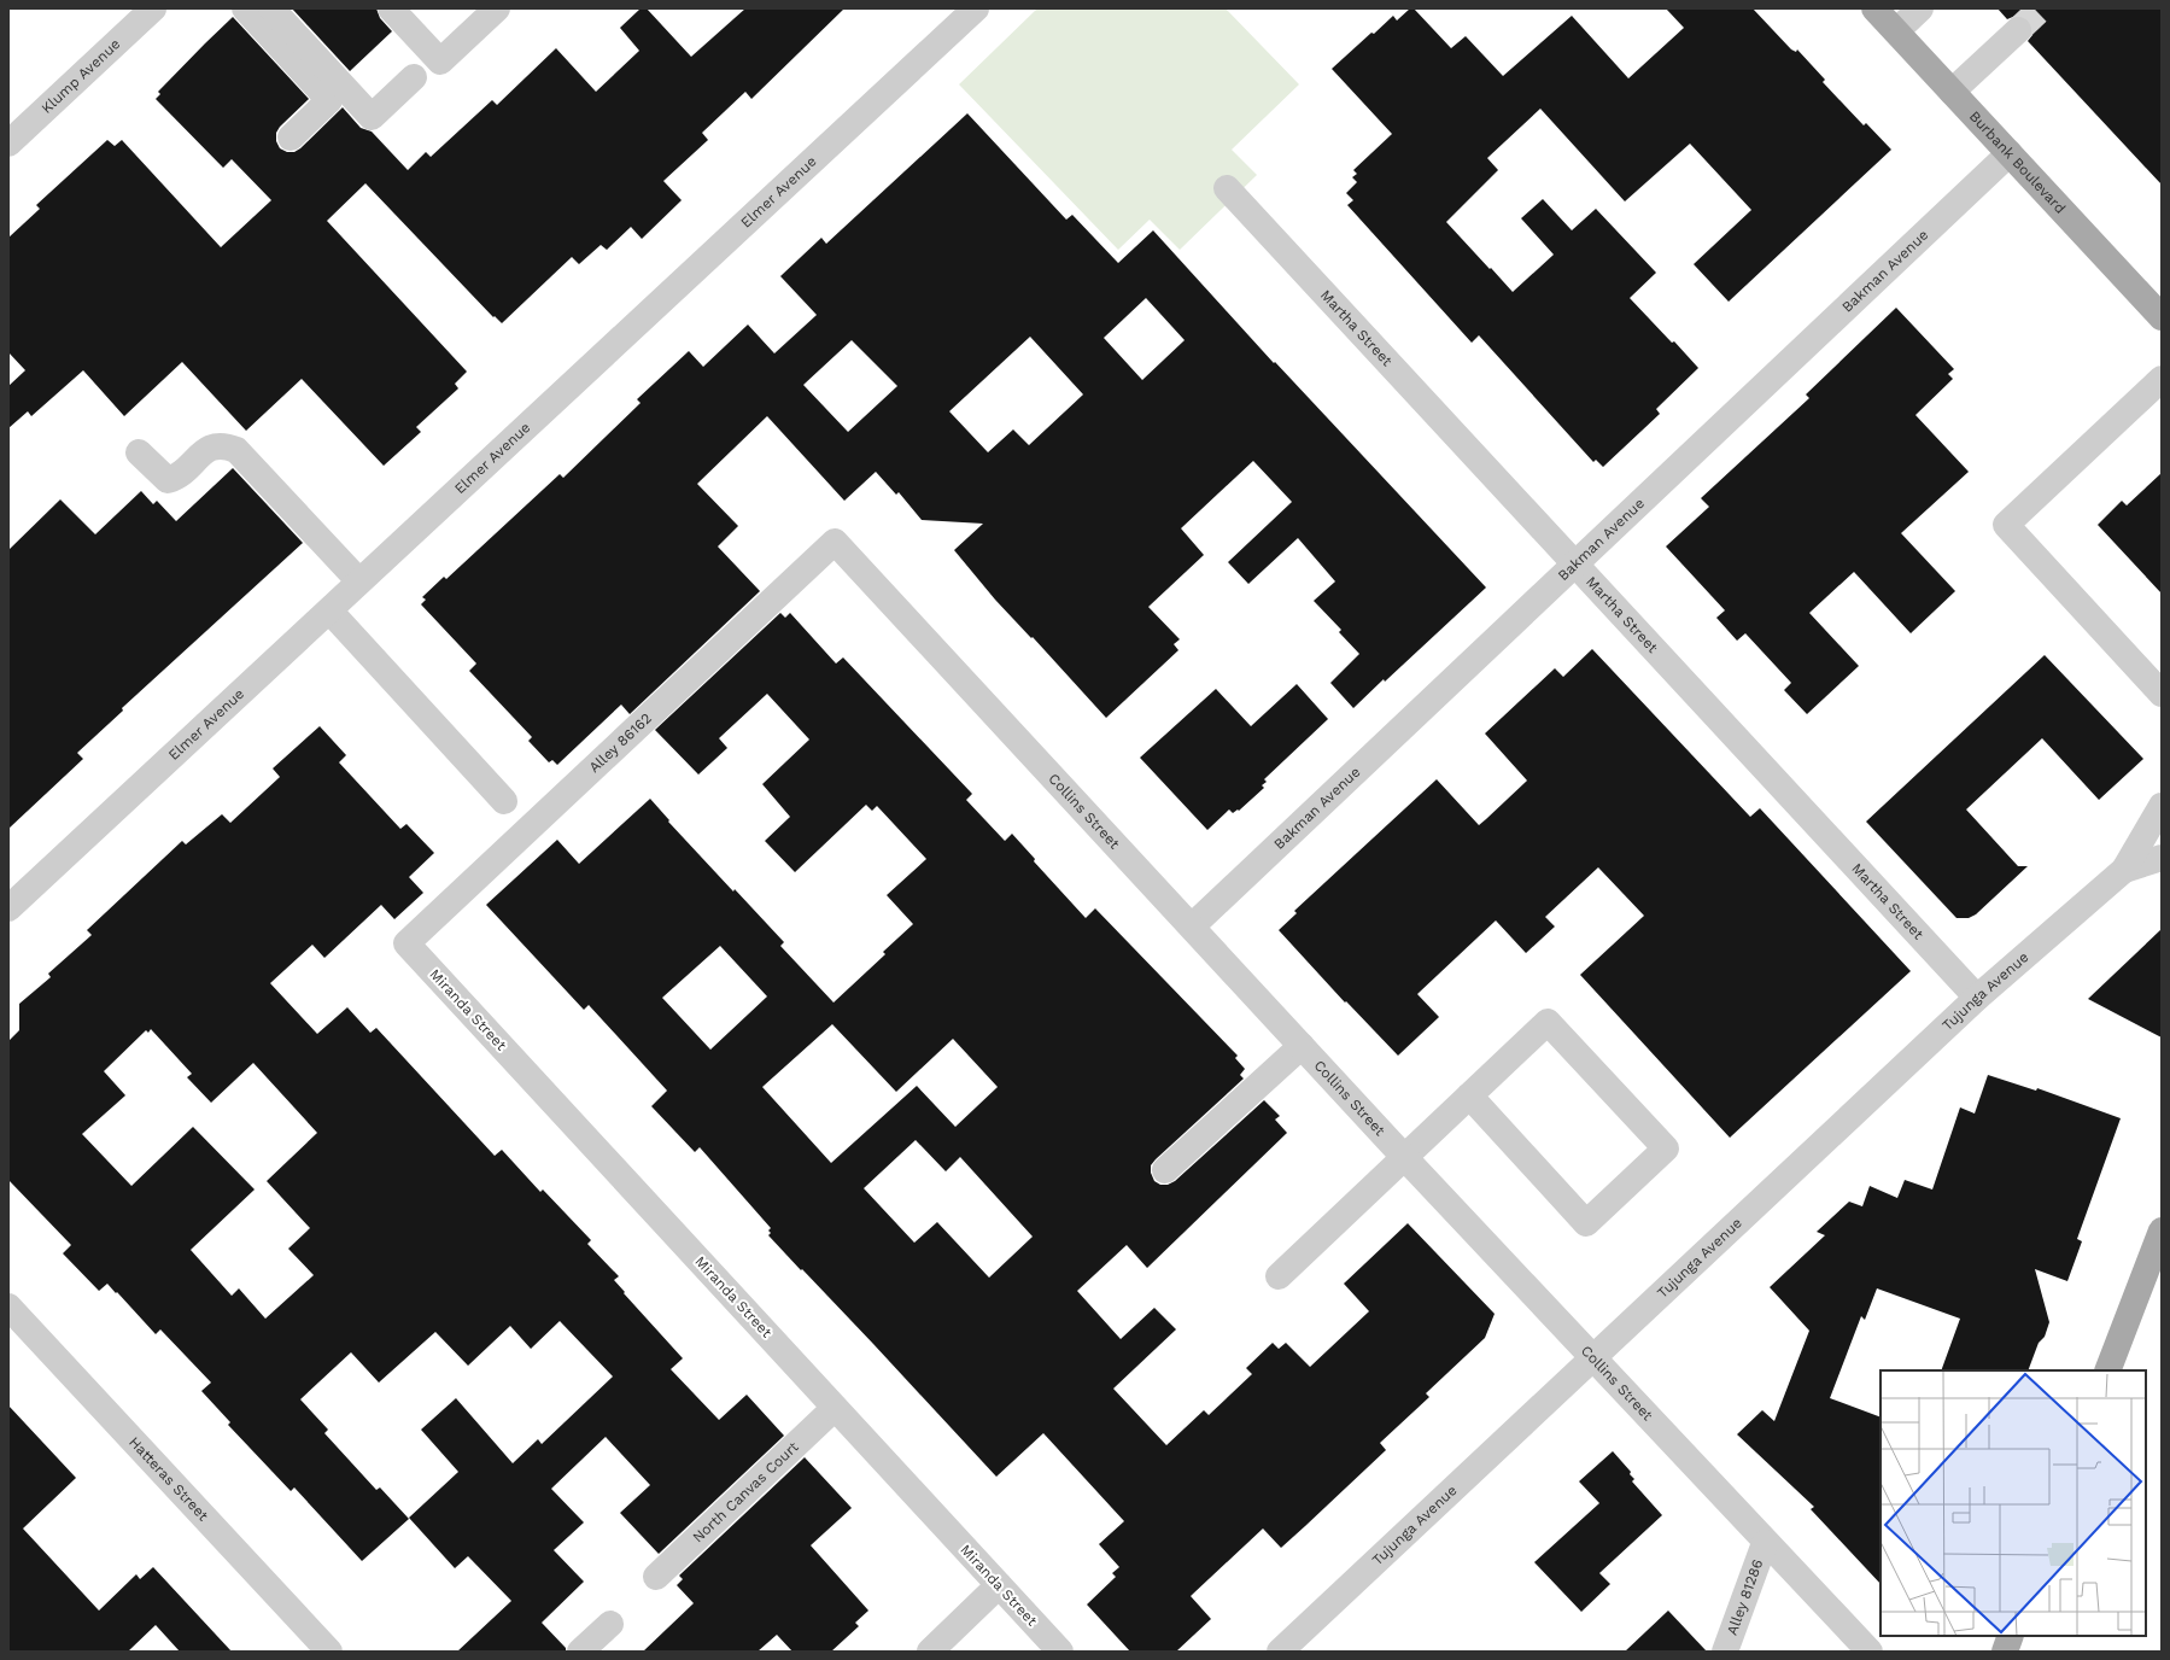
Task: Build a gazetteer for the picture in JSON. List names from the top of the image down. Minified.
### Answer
{"streets":{"main road":["Burbank Boulevard"],"street":["Klump Avenue","Elmer Avenue","Bakman Avenue","Martha Street","Alley 86162","Collins Street","Tujunga Avenue","Miranda Street","Hatteras Street","North Canvas Court","Alley 81286"]},"crossings":[["Burbank Boulevard","Bakman Avenue"],["Bakman Avenue","Martha Street"],["Bakman Avenue","Collins Street"],["Martha Street","Tujunga Avenue"],["Alley 86162","Collins Street"],["Alley 86162","Miranda Street"],["Collins Street","Tujunga Avenue"],["Collins Street","Alley 81286"],["Miranda Street","North Canvas Court"]]}
